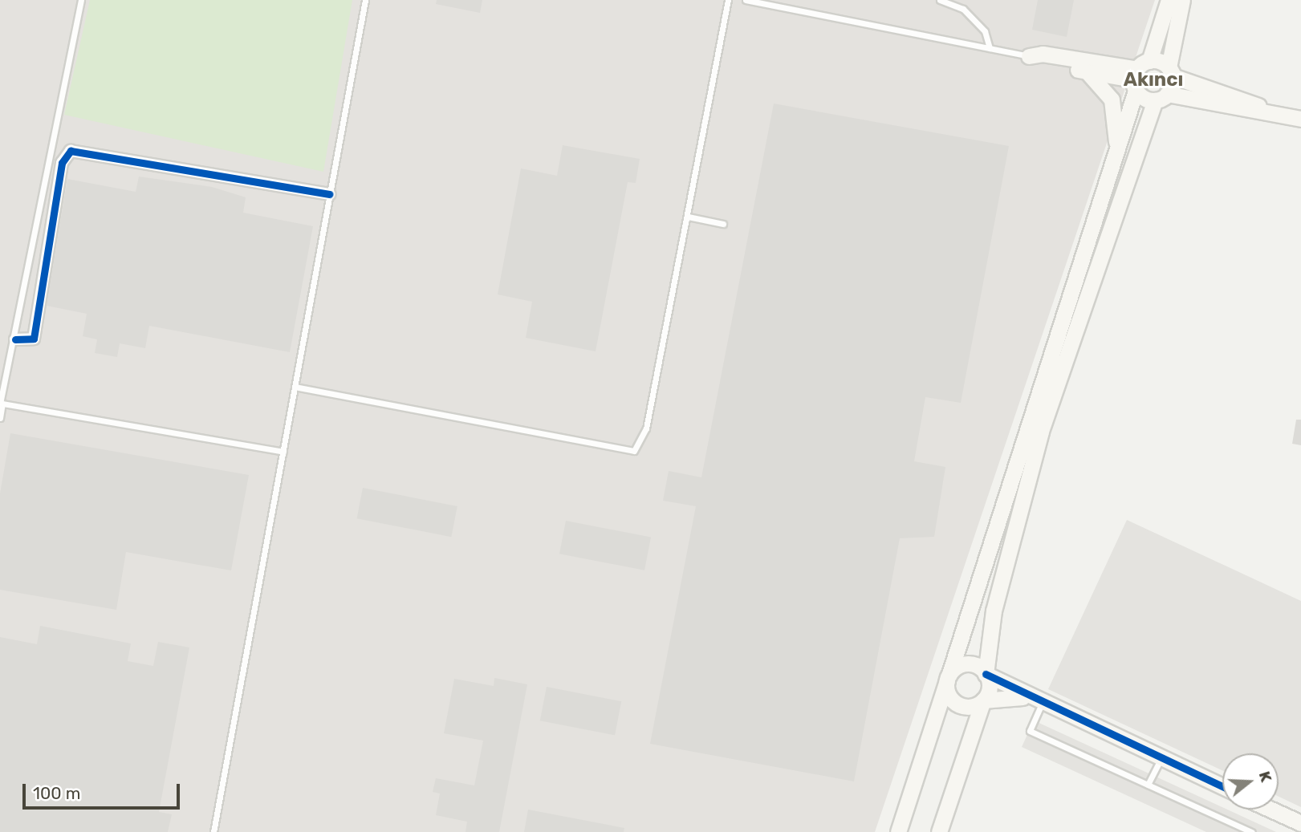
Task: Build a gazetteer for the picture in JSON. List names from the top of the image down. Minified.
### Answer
{"districts":["Akıncı"],"scale_bar":"100 m","north":"right"}
